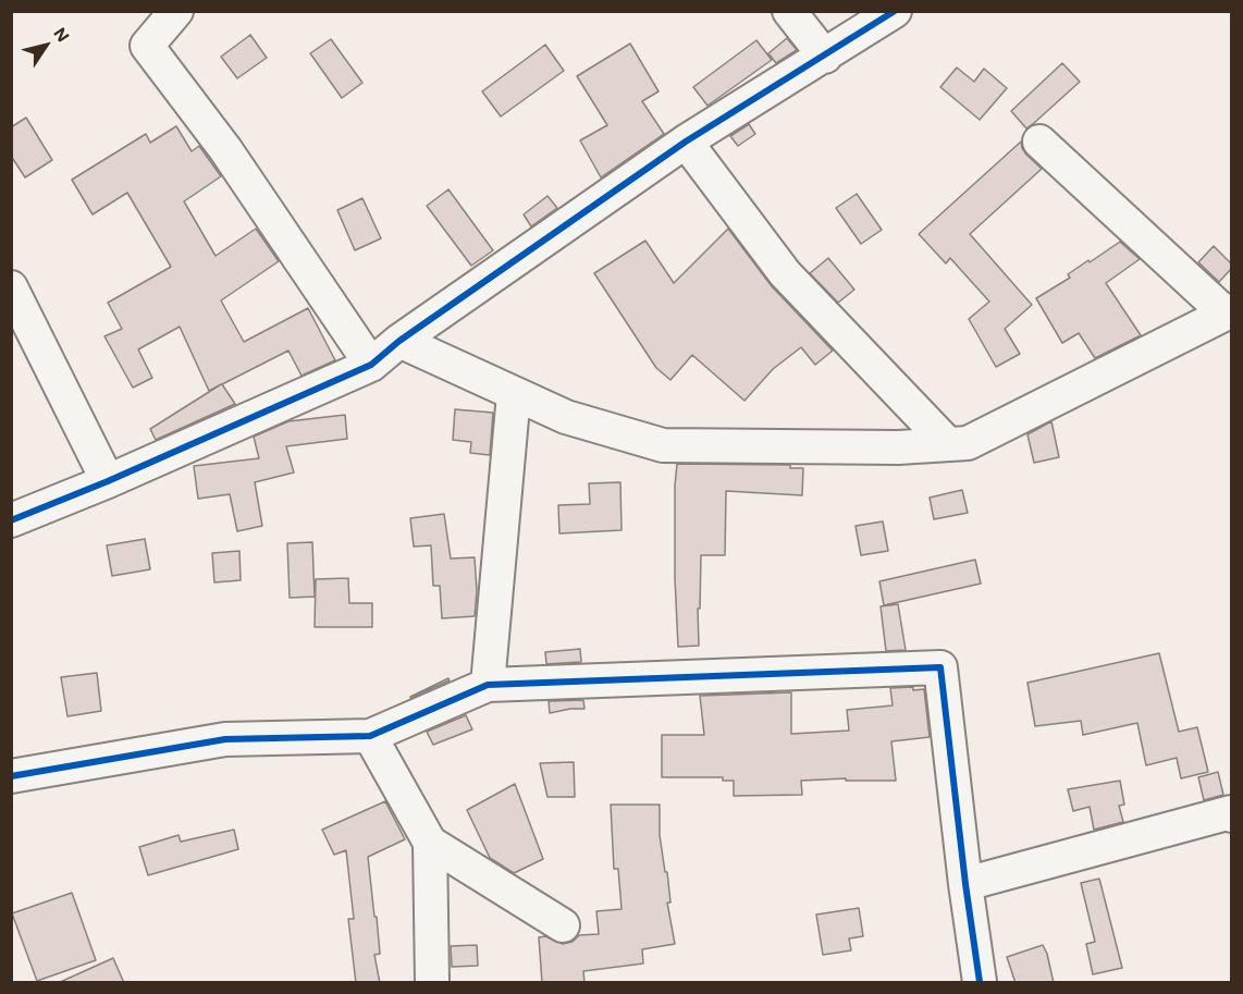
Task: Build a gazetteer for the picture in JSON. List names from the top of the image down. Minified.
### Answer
{"north":"top right"}
